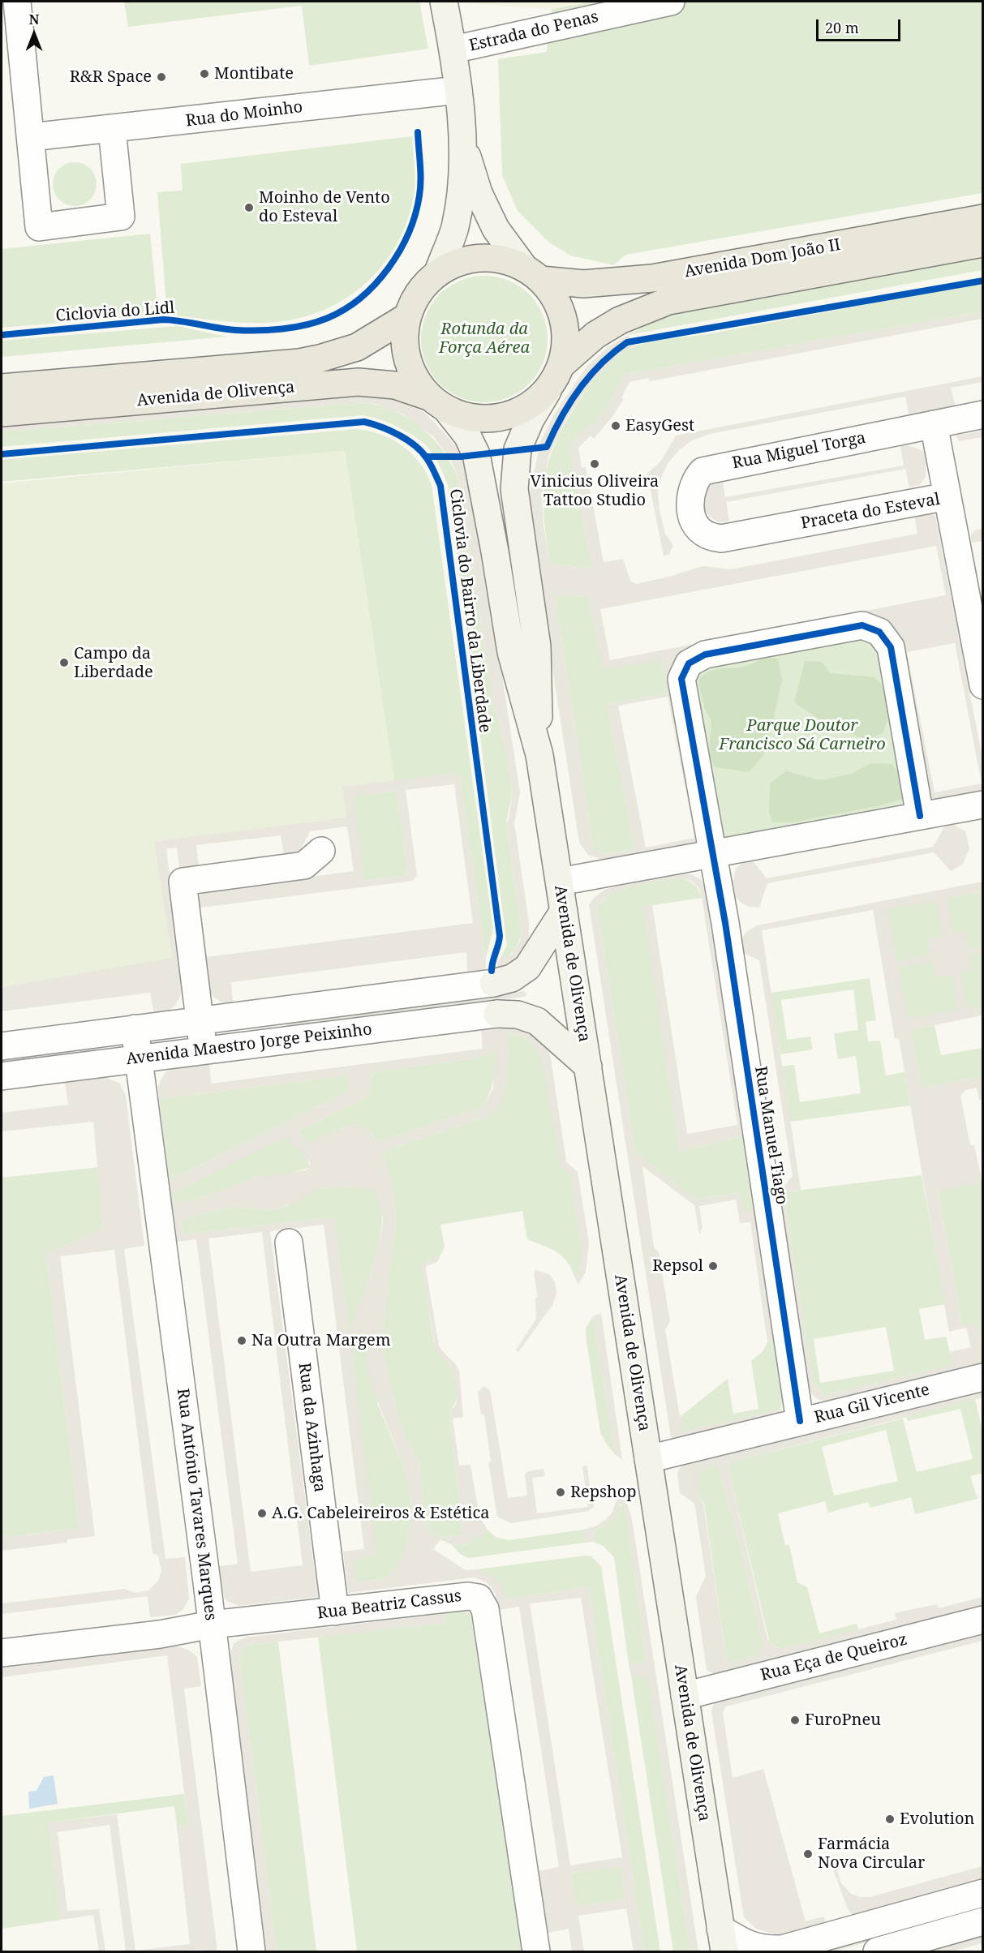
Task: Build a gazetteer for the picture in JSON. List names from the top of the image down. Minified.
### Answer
{"streets":{"main road":["Avenida Dom João II","Avenida de Olivença"],"street":["Estrada do Penas","Rua do Moinho","Rua Miguel Torga","Praceta do Esteval","Avenida Maestro Jorge Peixinho","Rua Manuel Tiago","Rua Gil Vicente","Rua da Azinhaga","Rua António Tavares Marques","Rua Beatriz Cassus","Rua Eça de Queiroz"],"cycle path":["Ciclovia do Lidl","Ciclovia do Bairro da Liberdade"]},"crossings":[["Avenida Dom João II","Avenida de Olivença"],["Avenida de Olivença","Rua Gil Vicente"],["Avenida de Olivença","Rua Eça de Queiroz"],["Rua Miguel Torga","Praceta do Esteval"],["Avenida Maestro Jorge Peixinho","Rua António Tavares Marques"],["Rua Manuel Tiago","Rua Gil Vicente"],["Rua da Azinhaga","Rua Beatriz Cassus"],["Rua António Tavares Marques","Rua Beatriz Cassus"]],"parks":["Rotunda da Força Aérea","Parque Doutor Francisco Sá Carneiro"],"places":["Montibate","R&R Space","Moinho de Vento do Esteval","EasyGest","Vinicius Oliveira Tattoo Studio","Campo da Liberdade","Repsol","Na Outra Margem","Repshop","A.G. Cabeleireiros & Estética","FuroPneu","Evolution","Farmácia Nova Circular"],"scale_bar":"20 m","north":"top"}
